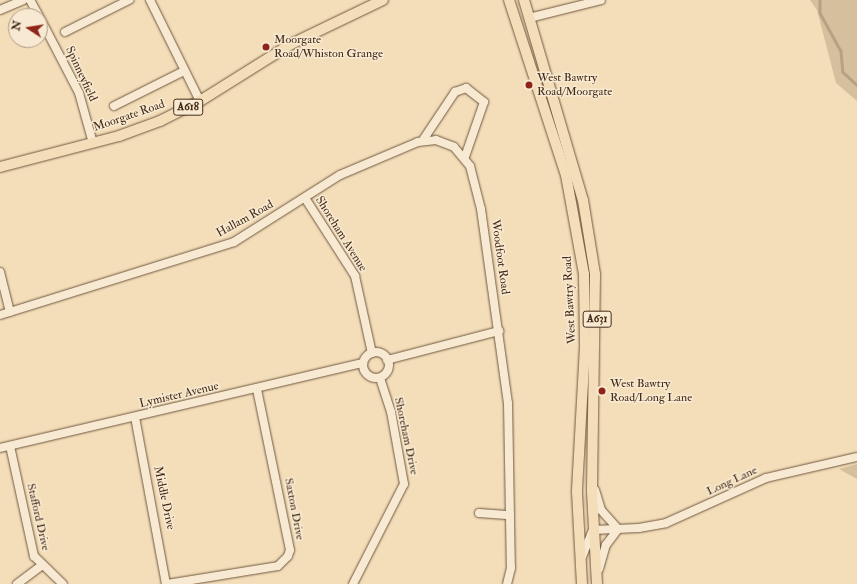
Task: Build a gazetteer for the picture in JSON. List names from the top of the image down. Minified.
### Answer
{"streets":{"main road":["A618","Moorgate Road","West Bawtry Road","A631"],"street":["Spinneyfield","Hallam Road","Shoreham Avenue","Woodfoot Road","Lymister Avenue","Shoreham Drive","Long Lane","Middle Drive","Saxton Drive","Stafford Drive"]},"crossings":[["Spinneyfield","Moorgate Road"],["Hallam Road","Shoreham Avenue"],["Shoreham Avenue","Lymister Avenue"],["Shoreham Avenue","Shoreham Drive"],["West Bawtry Road","A631"],["West Bawtry Road","Long Lane"],["A631","Long Lane"],["Lymister Avenue","Shoreham Drive"],["Lymister Avenue","Middle Drive"],["Lymister Avenue","Saxton Drive"],["Lymister Avenue","Stafford Drive"],["Middle Drive","Saxton Drive"]],"places":["Moorgate Road/Whiston Grange","West Bawtry Road/Moorgate","West Bawtry Road/Long Lane"],"north":"left"}
